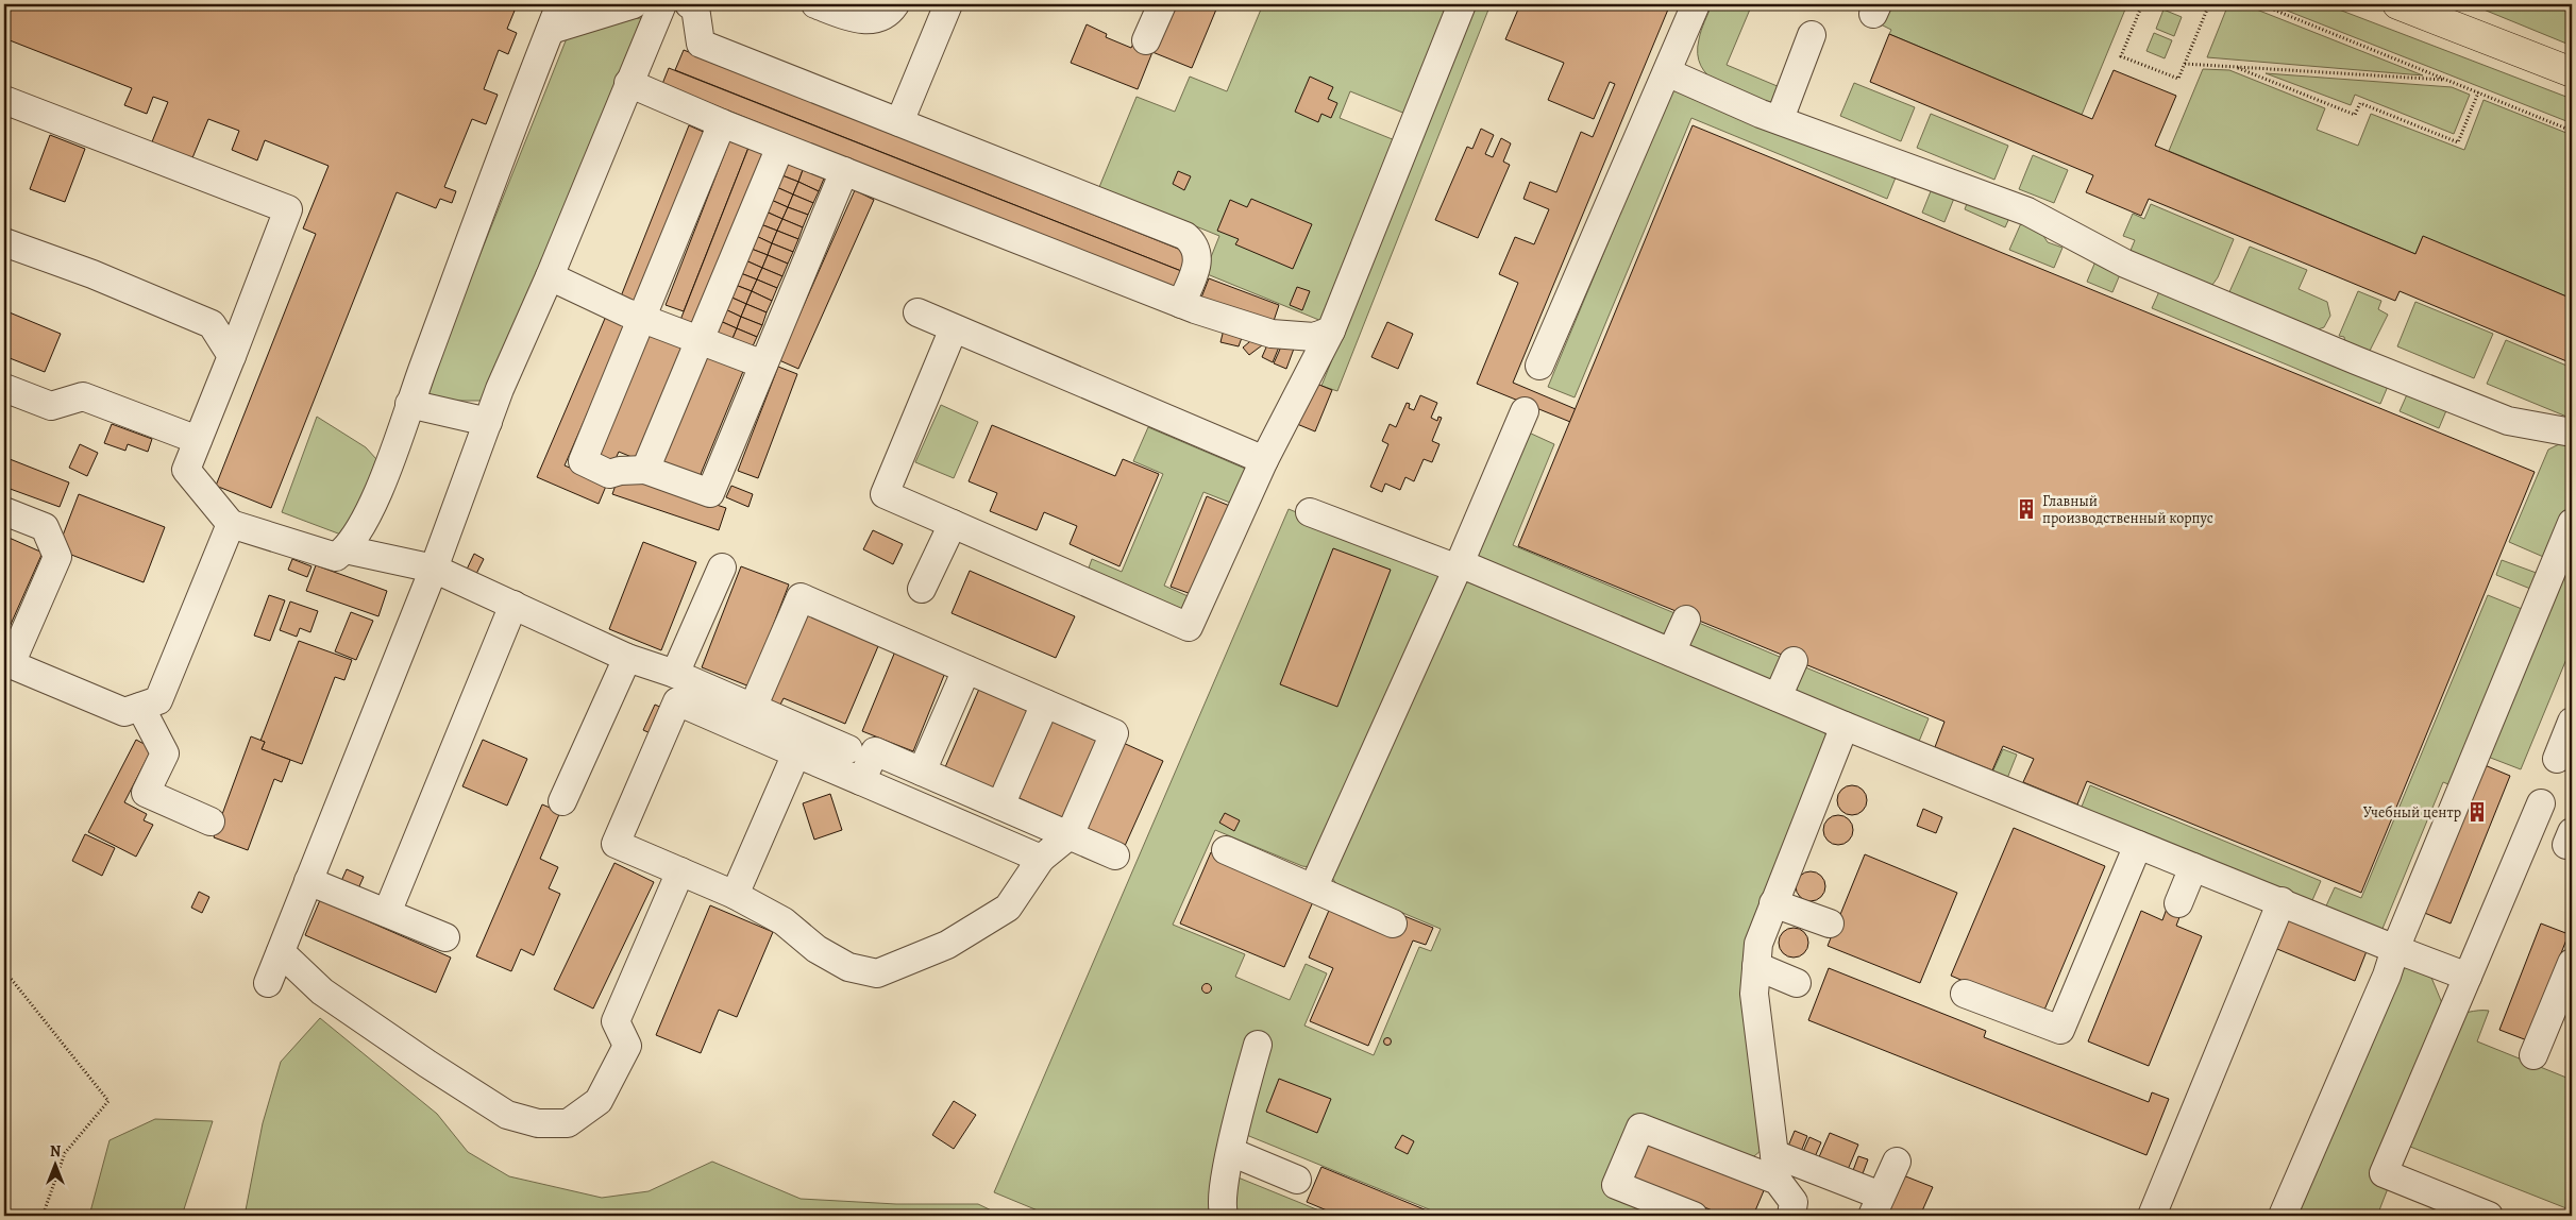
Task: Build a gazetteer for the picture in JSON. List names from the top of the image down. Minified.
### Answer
{"places":{"building":["Главный производственный корпус","Учебный центр"]},"north":"top"}
